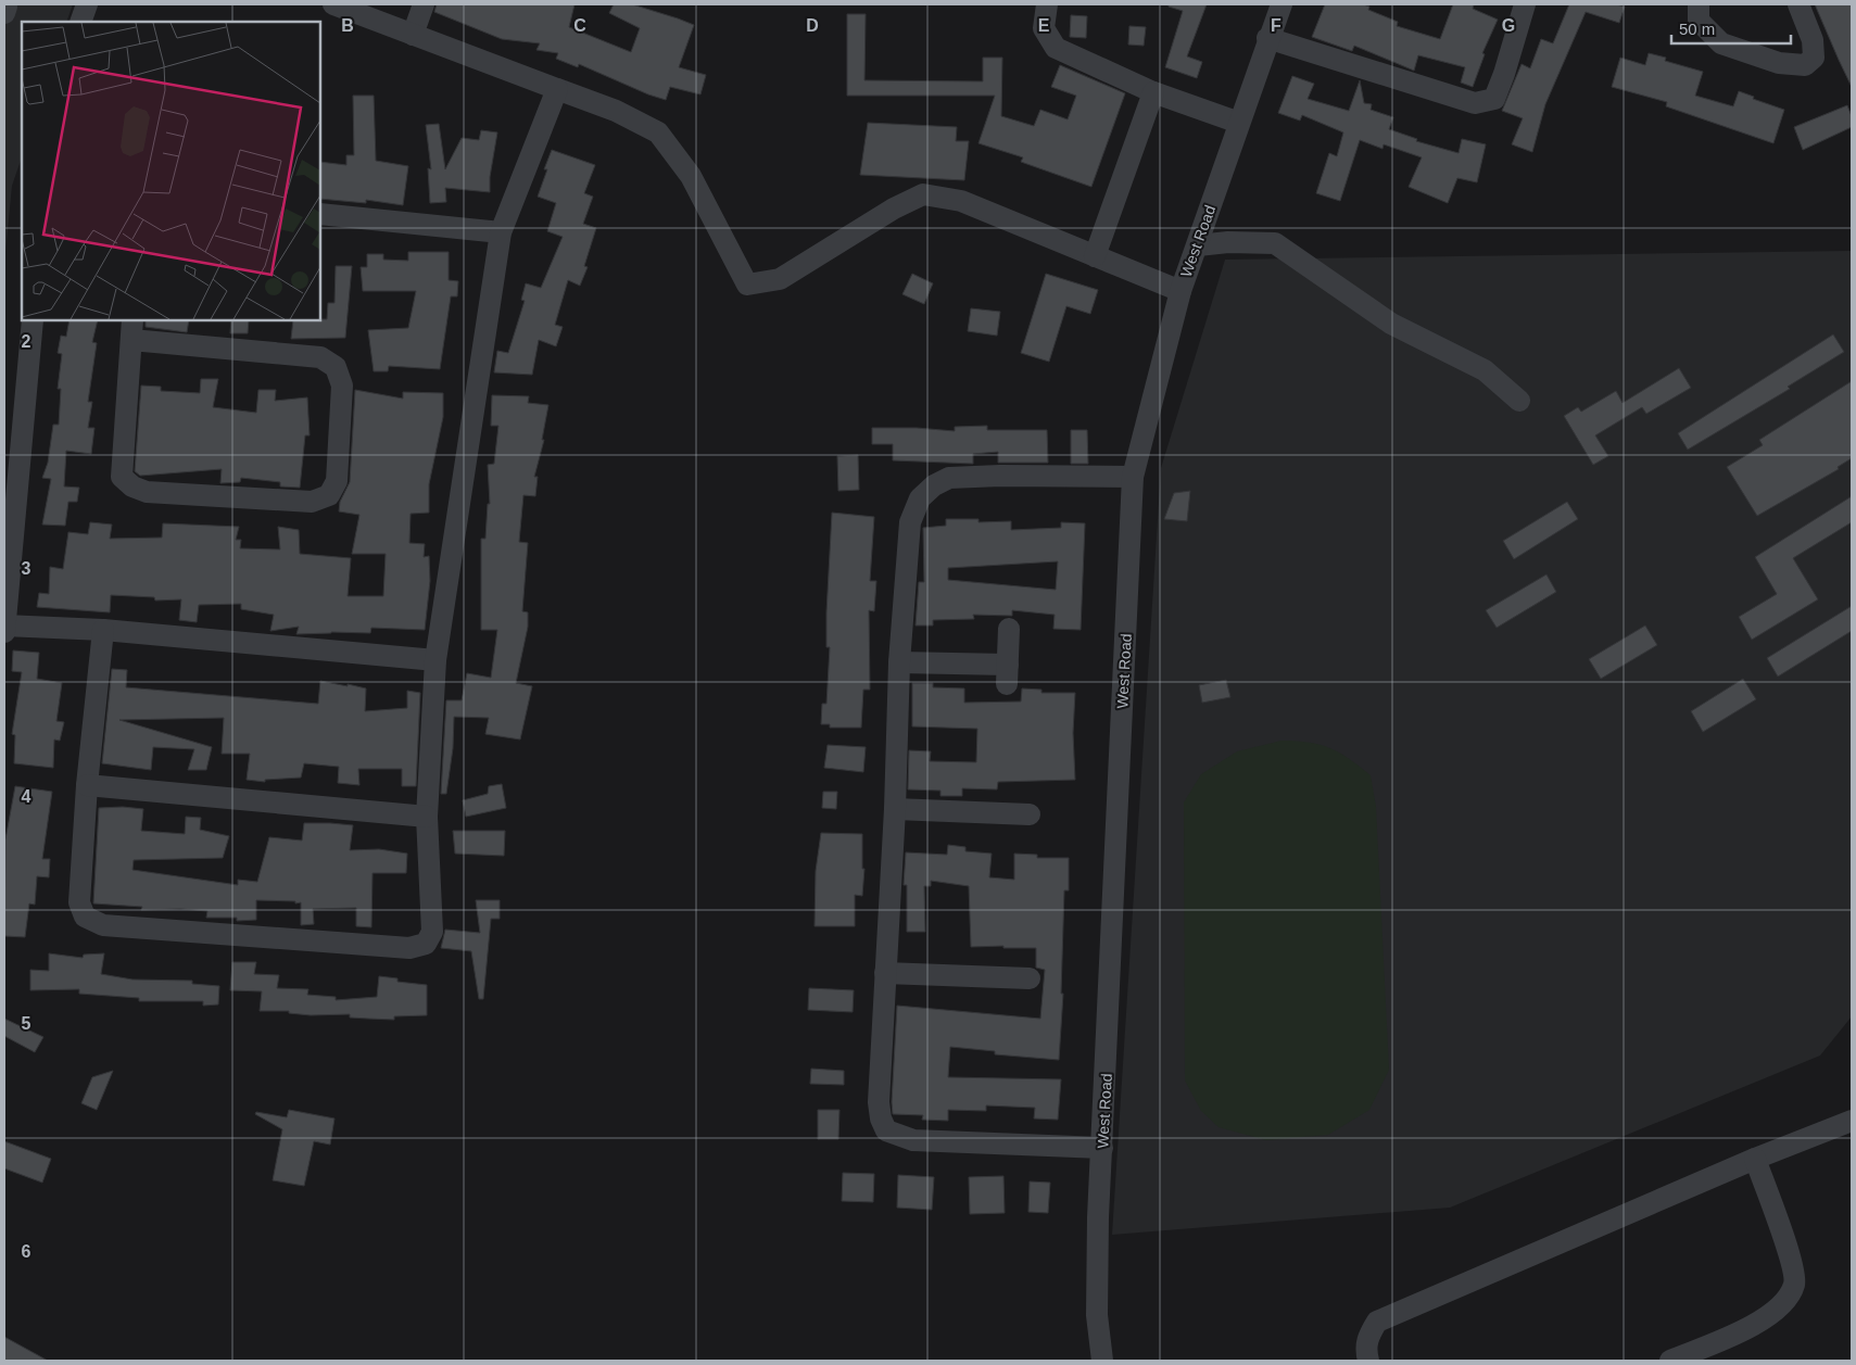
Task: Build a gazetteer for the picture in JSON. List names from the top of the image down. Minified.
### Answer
{"streets":{"street":["West Road"]},"scale_bar":"50 m","grid":{"columns":["B","C","D","E","F","G"],"rows":["2","3","4","5","6"]}}
